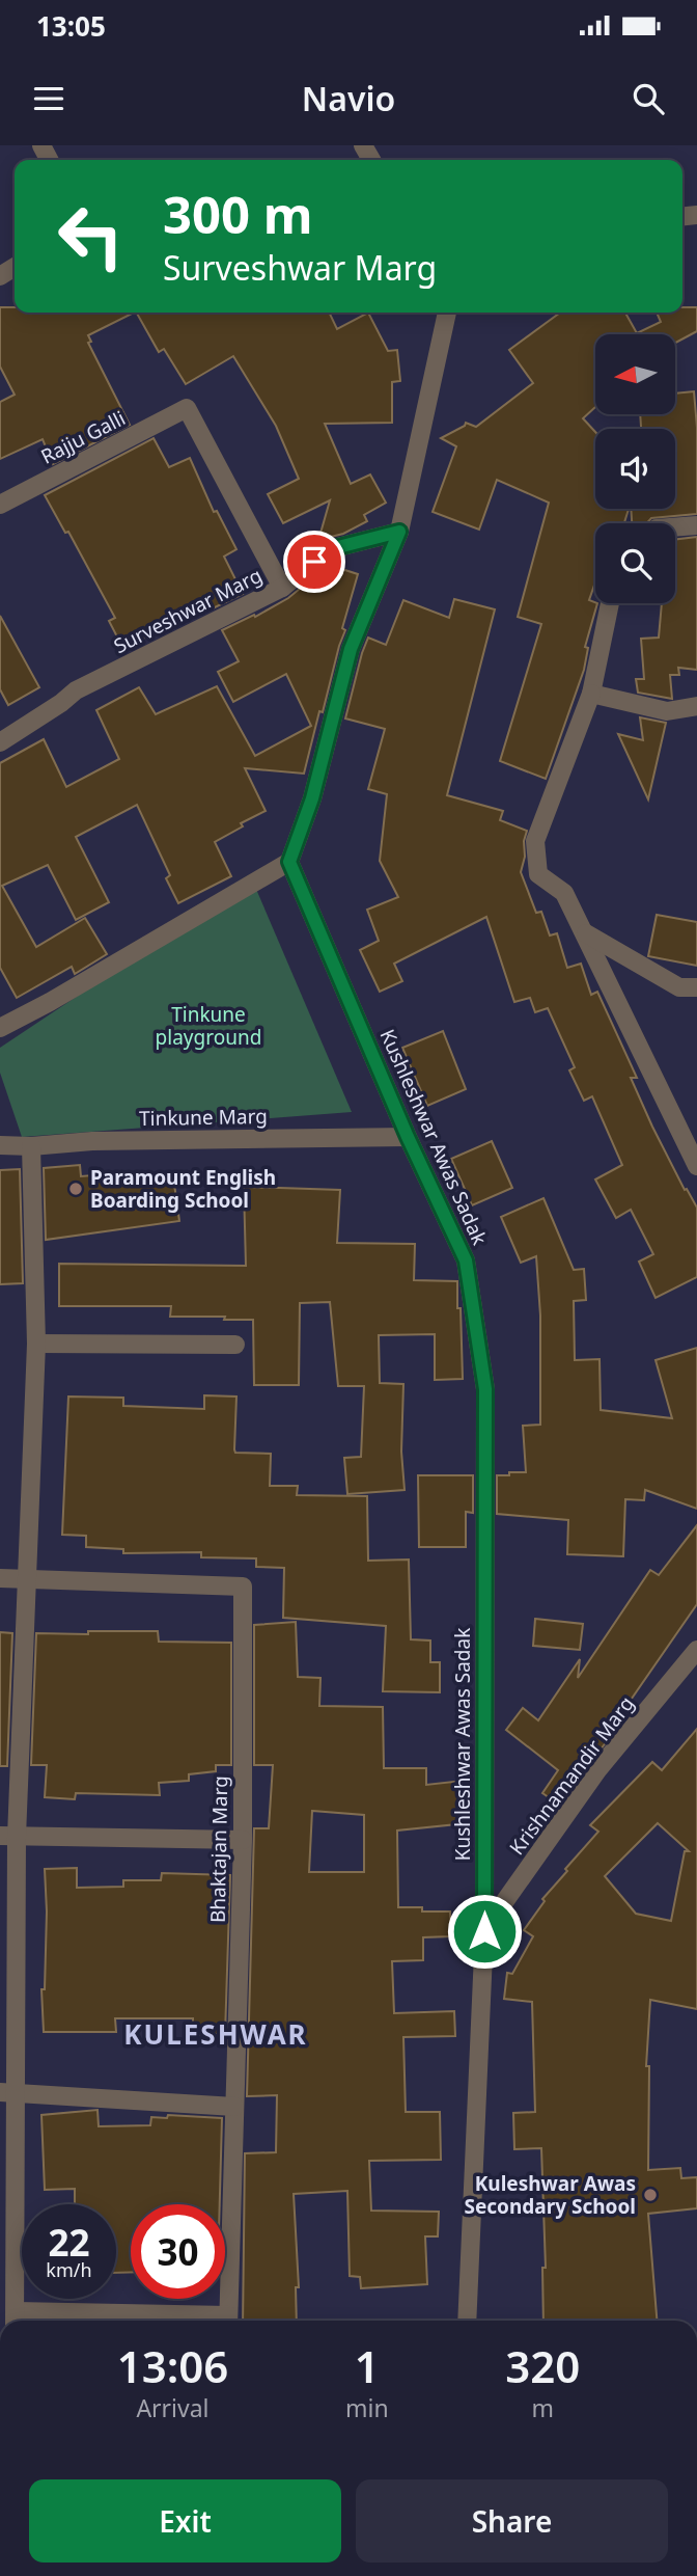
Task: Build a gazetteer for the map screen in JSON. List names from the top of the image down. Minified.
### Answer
{"streets":{"street":["Rajju Galli","Surveshwar Marg","Tinkune Marg","Kushleshwar Awas Sadak","Krishnamandir Marg","Bhaktajan Marg"]},"crossings":[["Rajju Galli","Surveshwar Marg"],["Tinkune Marg","Kushleshwar Awas Sadak"],["Kushleshwar Awas Sadak","Krishnamandir Marg"]],"districts":["KULESHWAR"],"parks":["Tinkune playground"],"places":["Paramount English Boarding School","Kuleshwar Awas Secondary School"],"north":"left","page":{"status":"13:05","header":"Navio","turn":["300 m","Surveshwar Marg"],"speed":"22 km/h","limit":"30","eta":["13:06","Arrival","1","min","320","m"],"buttons":["Exit","Share"]}}
